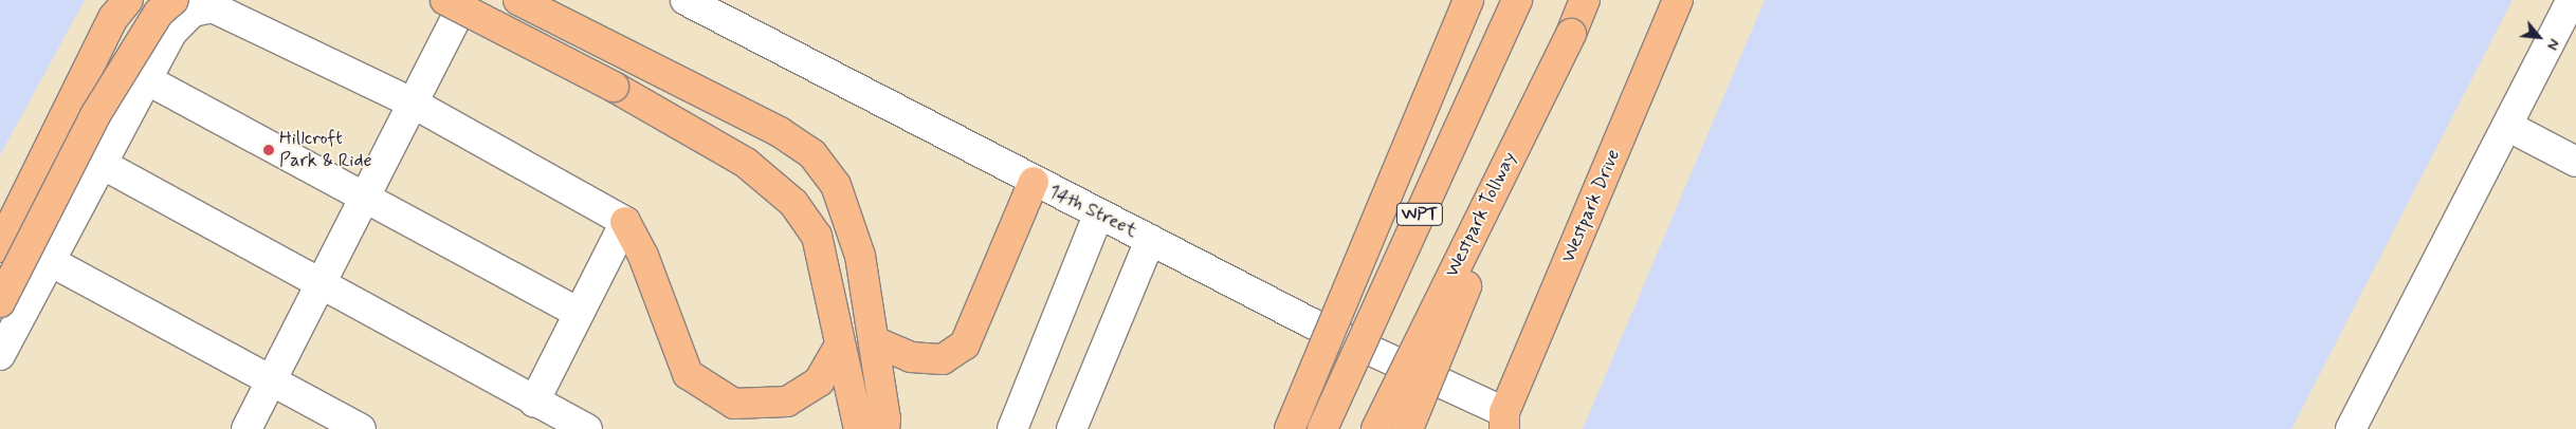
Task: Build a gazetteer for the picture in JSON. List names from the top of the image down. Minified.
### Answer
{"streets":{"main road":["Westpark Drive","WPT","Westpark Tollway"],"street":["14th Street"]},"crossings":[["Westpark Drive","14th Street"]],"places":["Hillcroft Park & Ride"],"north":"bottom right"}
